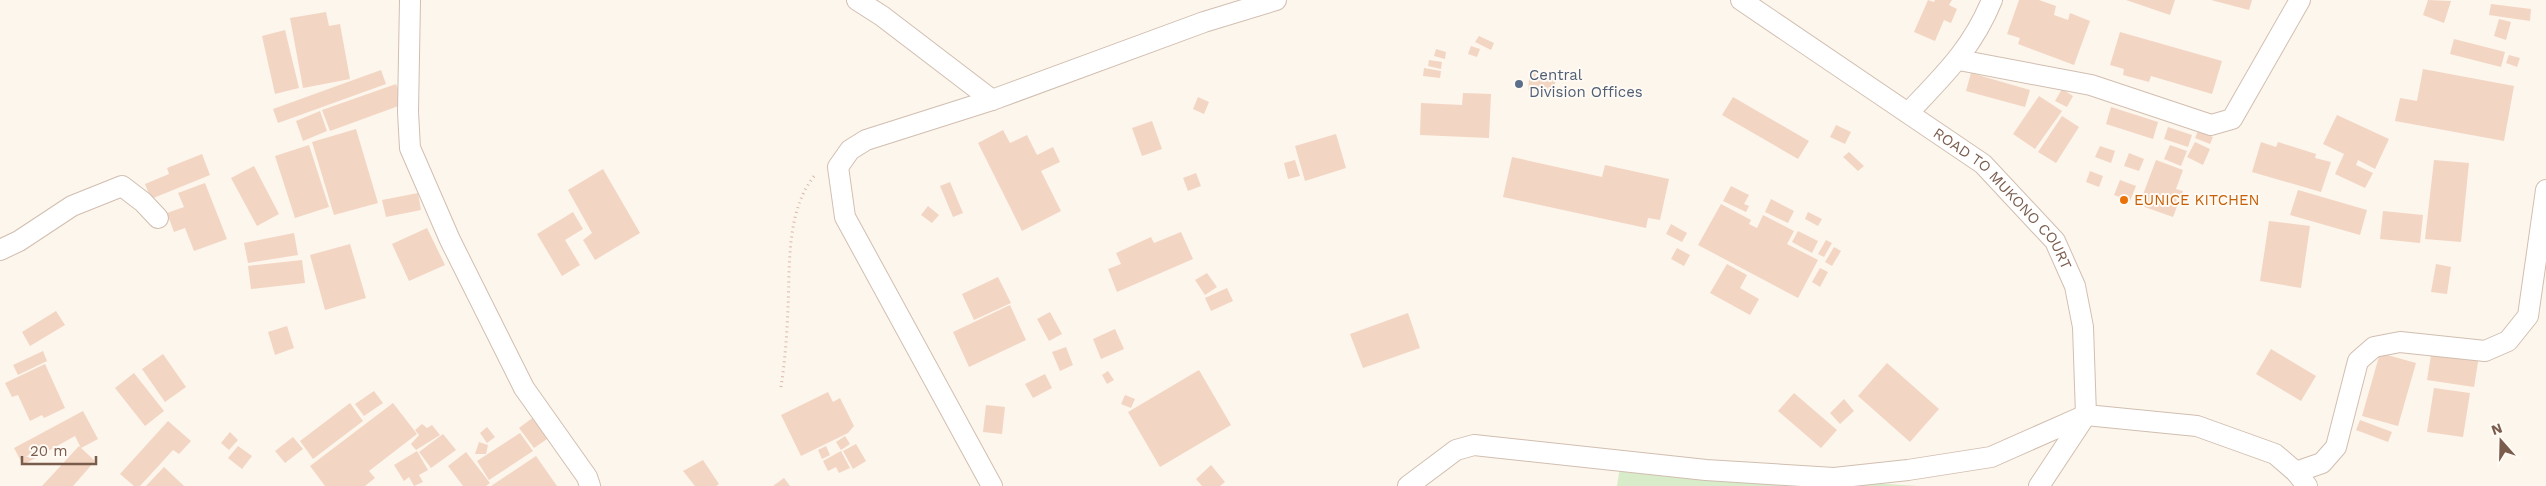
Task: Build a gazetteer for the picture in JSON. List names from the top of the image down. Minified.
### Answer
{"streets":{"street":["ROAD TO MUKONO COURT"]},"places":["Central Division Offices","EUNICE KITCHEN"],"scale_bar":"20 m","north":"top"}
